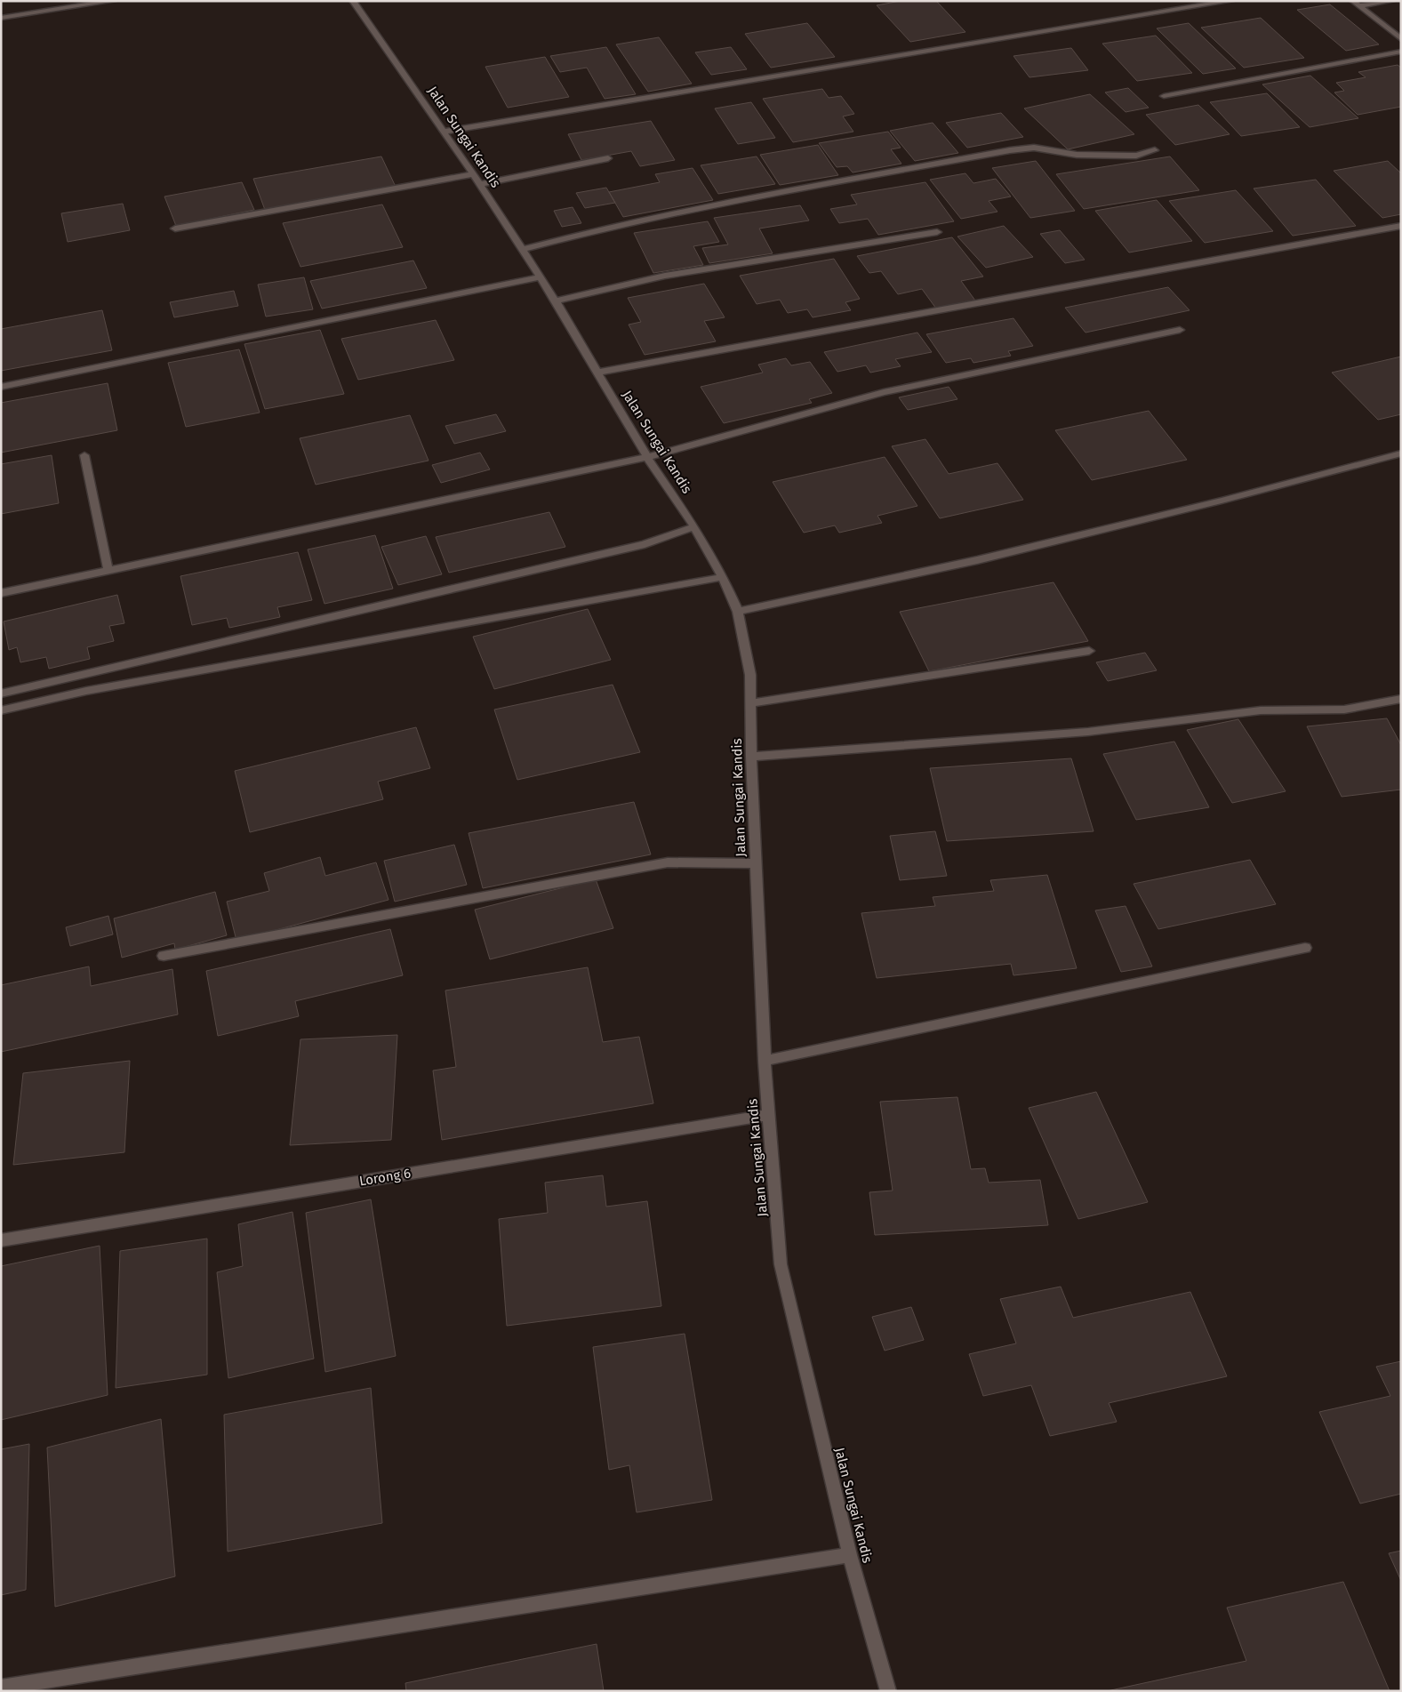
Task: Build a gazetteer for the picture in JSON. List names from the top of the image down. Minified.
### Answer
{"streets":{"street":["Jalan Sungai Kandis","Lorong 6"]},"crossings":[["Jalan Sungai Kandis","Lorong 6"]]}
